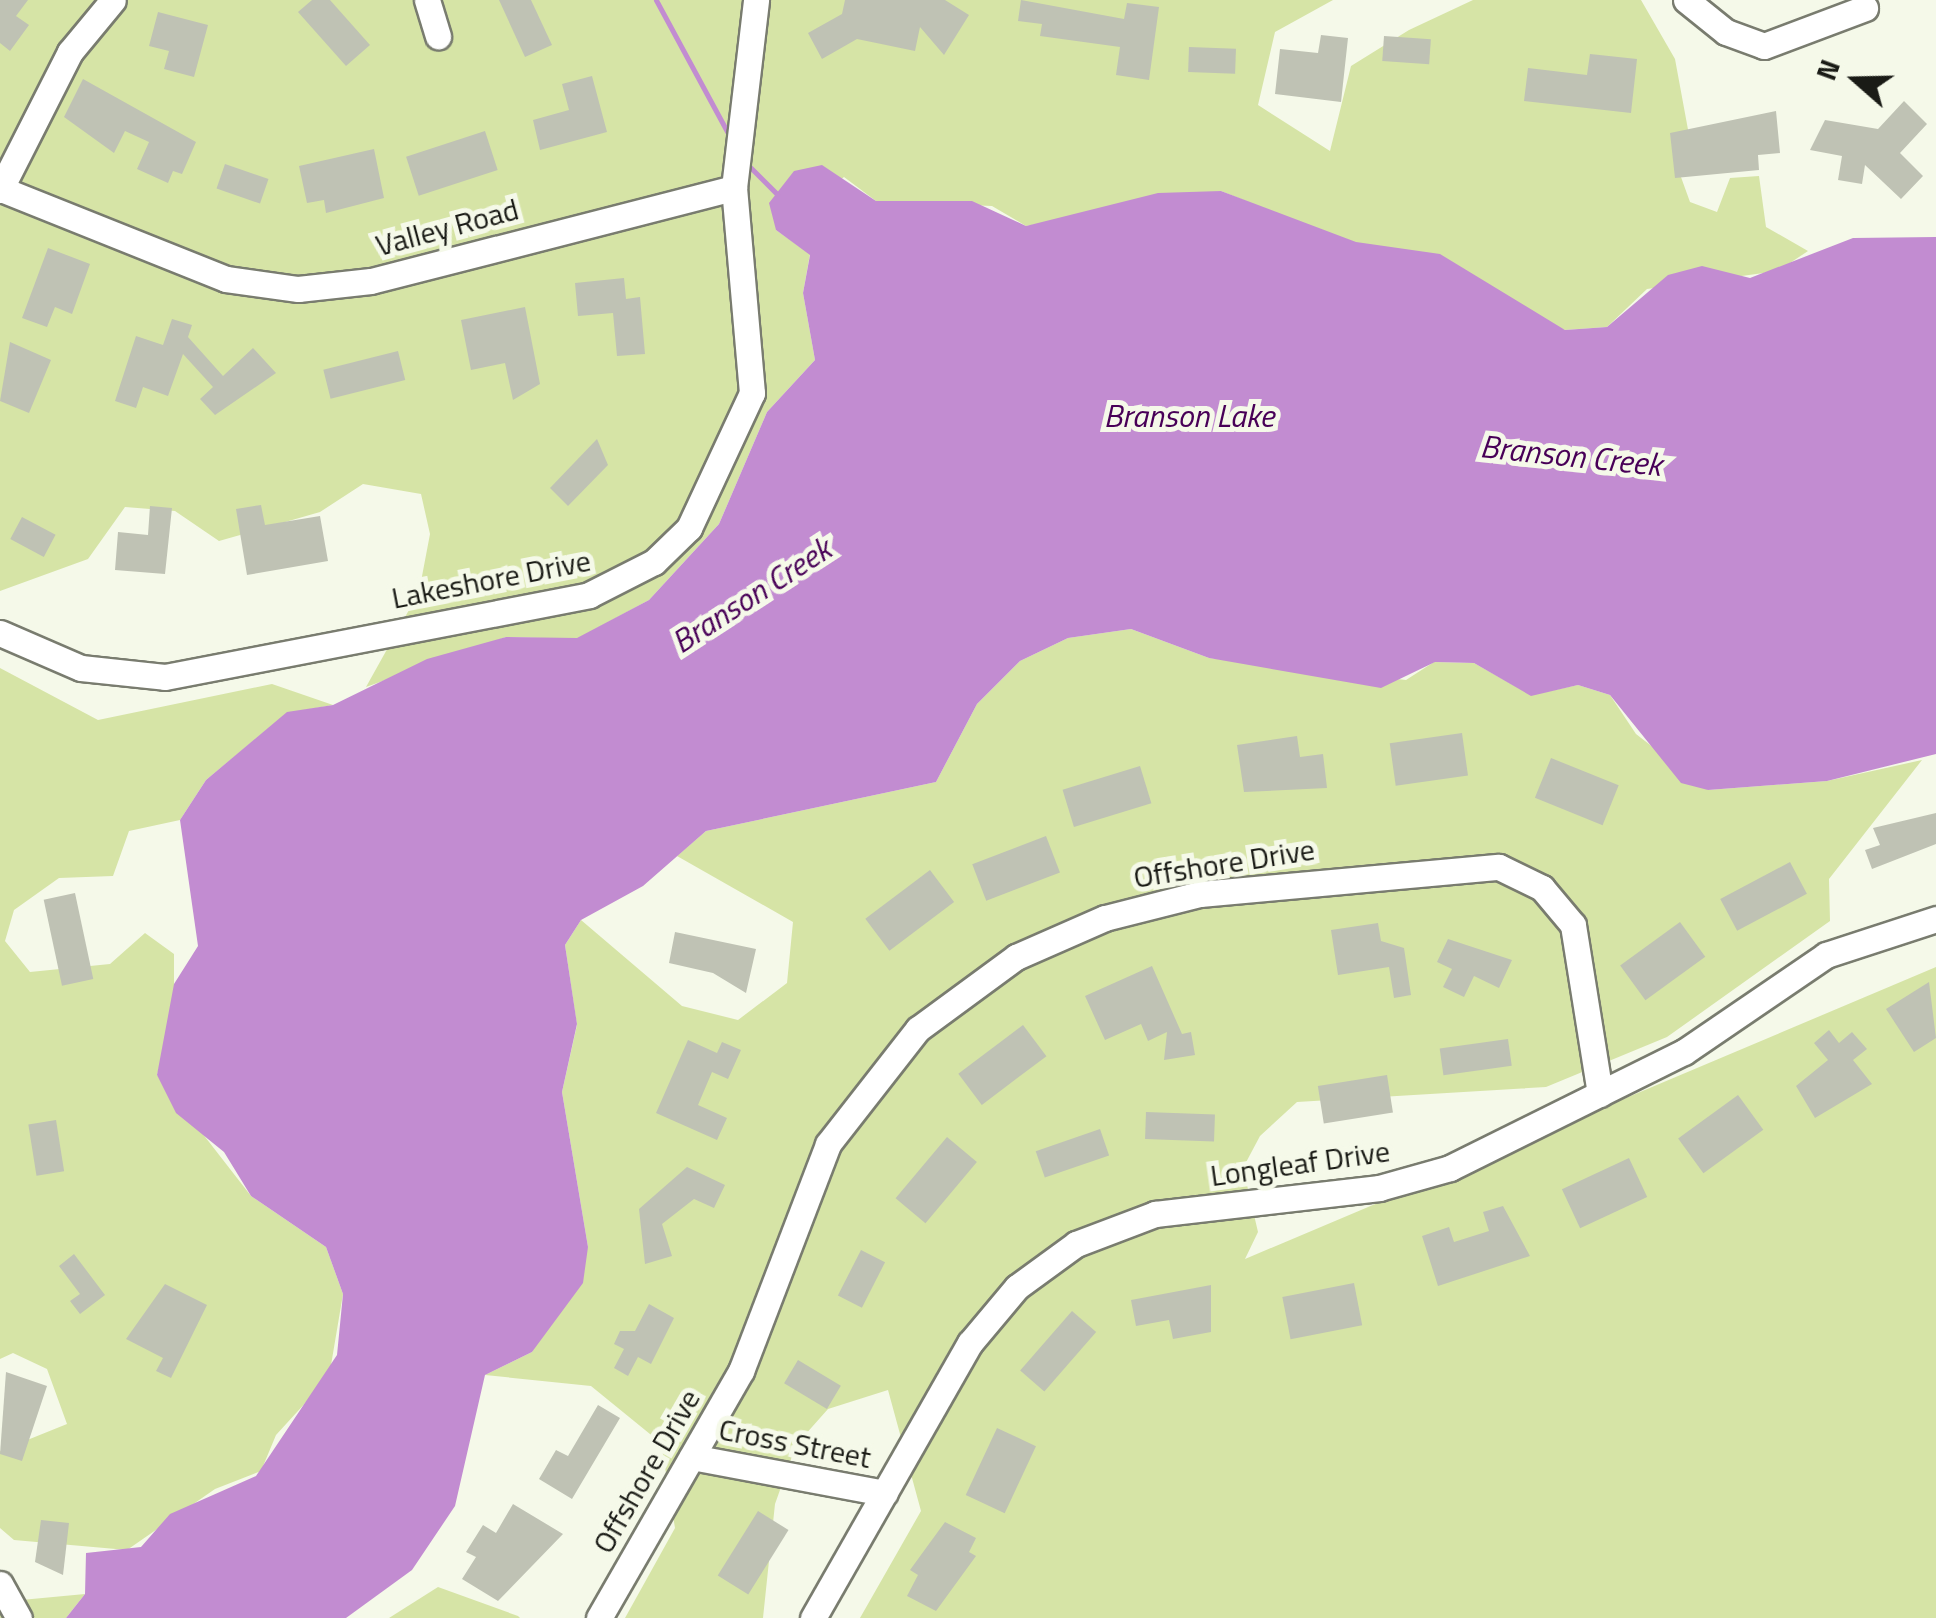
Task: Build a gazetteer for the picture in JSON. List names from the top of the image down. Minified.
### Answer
{"streets":{"street":["Valley Road","Lakeshore Drive","Offshore Drive","Longleaf Drive","Cross Street"]},"crossings":[["Valley Road","Lakeshore Drive"],["Offshore Drive","Longleaf Drive"],["Offshore Drive","Cross Street"],["Longleaf Drive","Cross Street"]],"water":["Branson Lake","Branson Creek"],"north":"left"}
